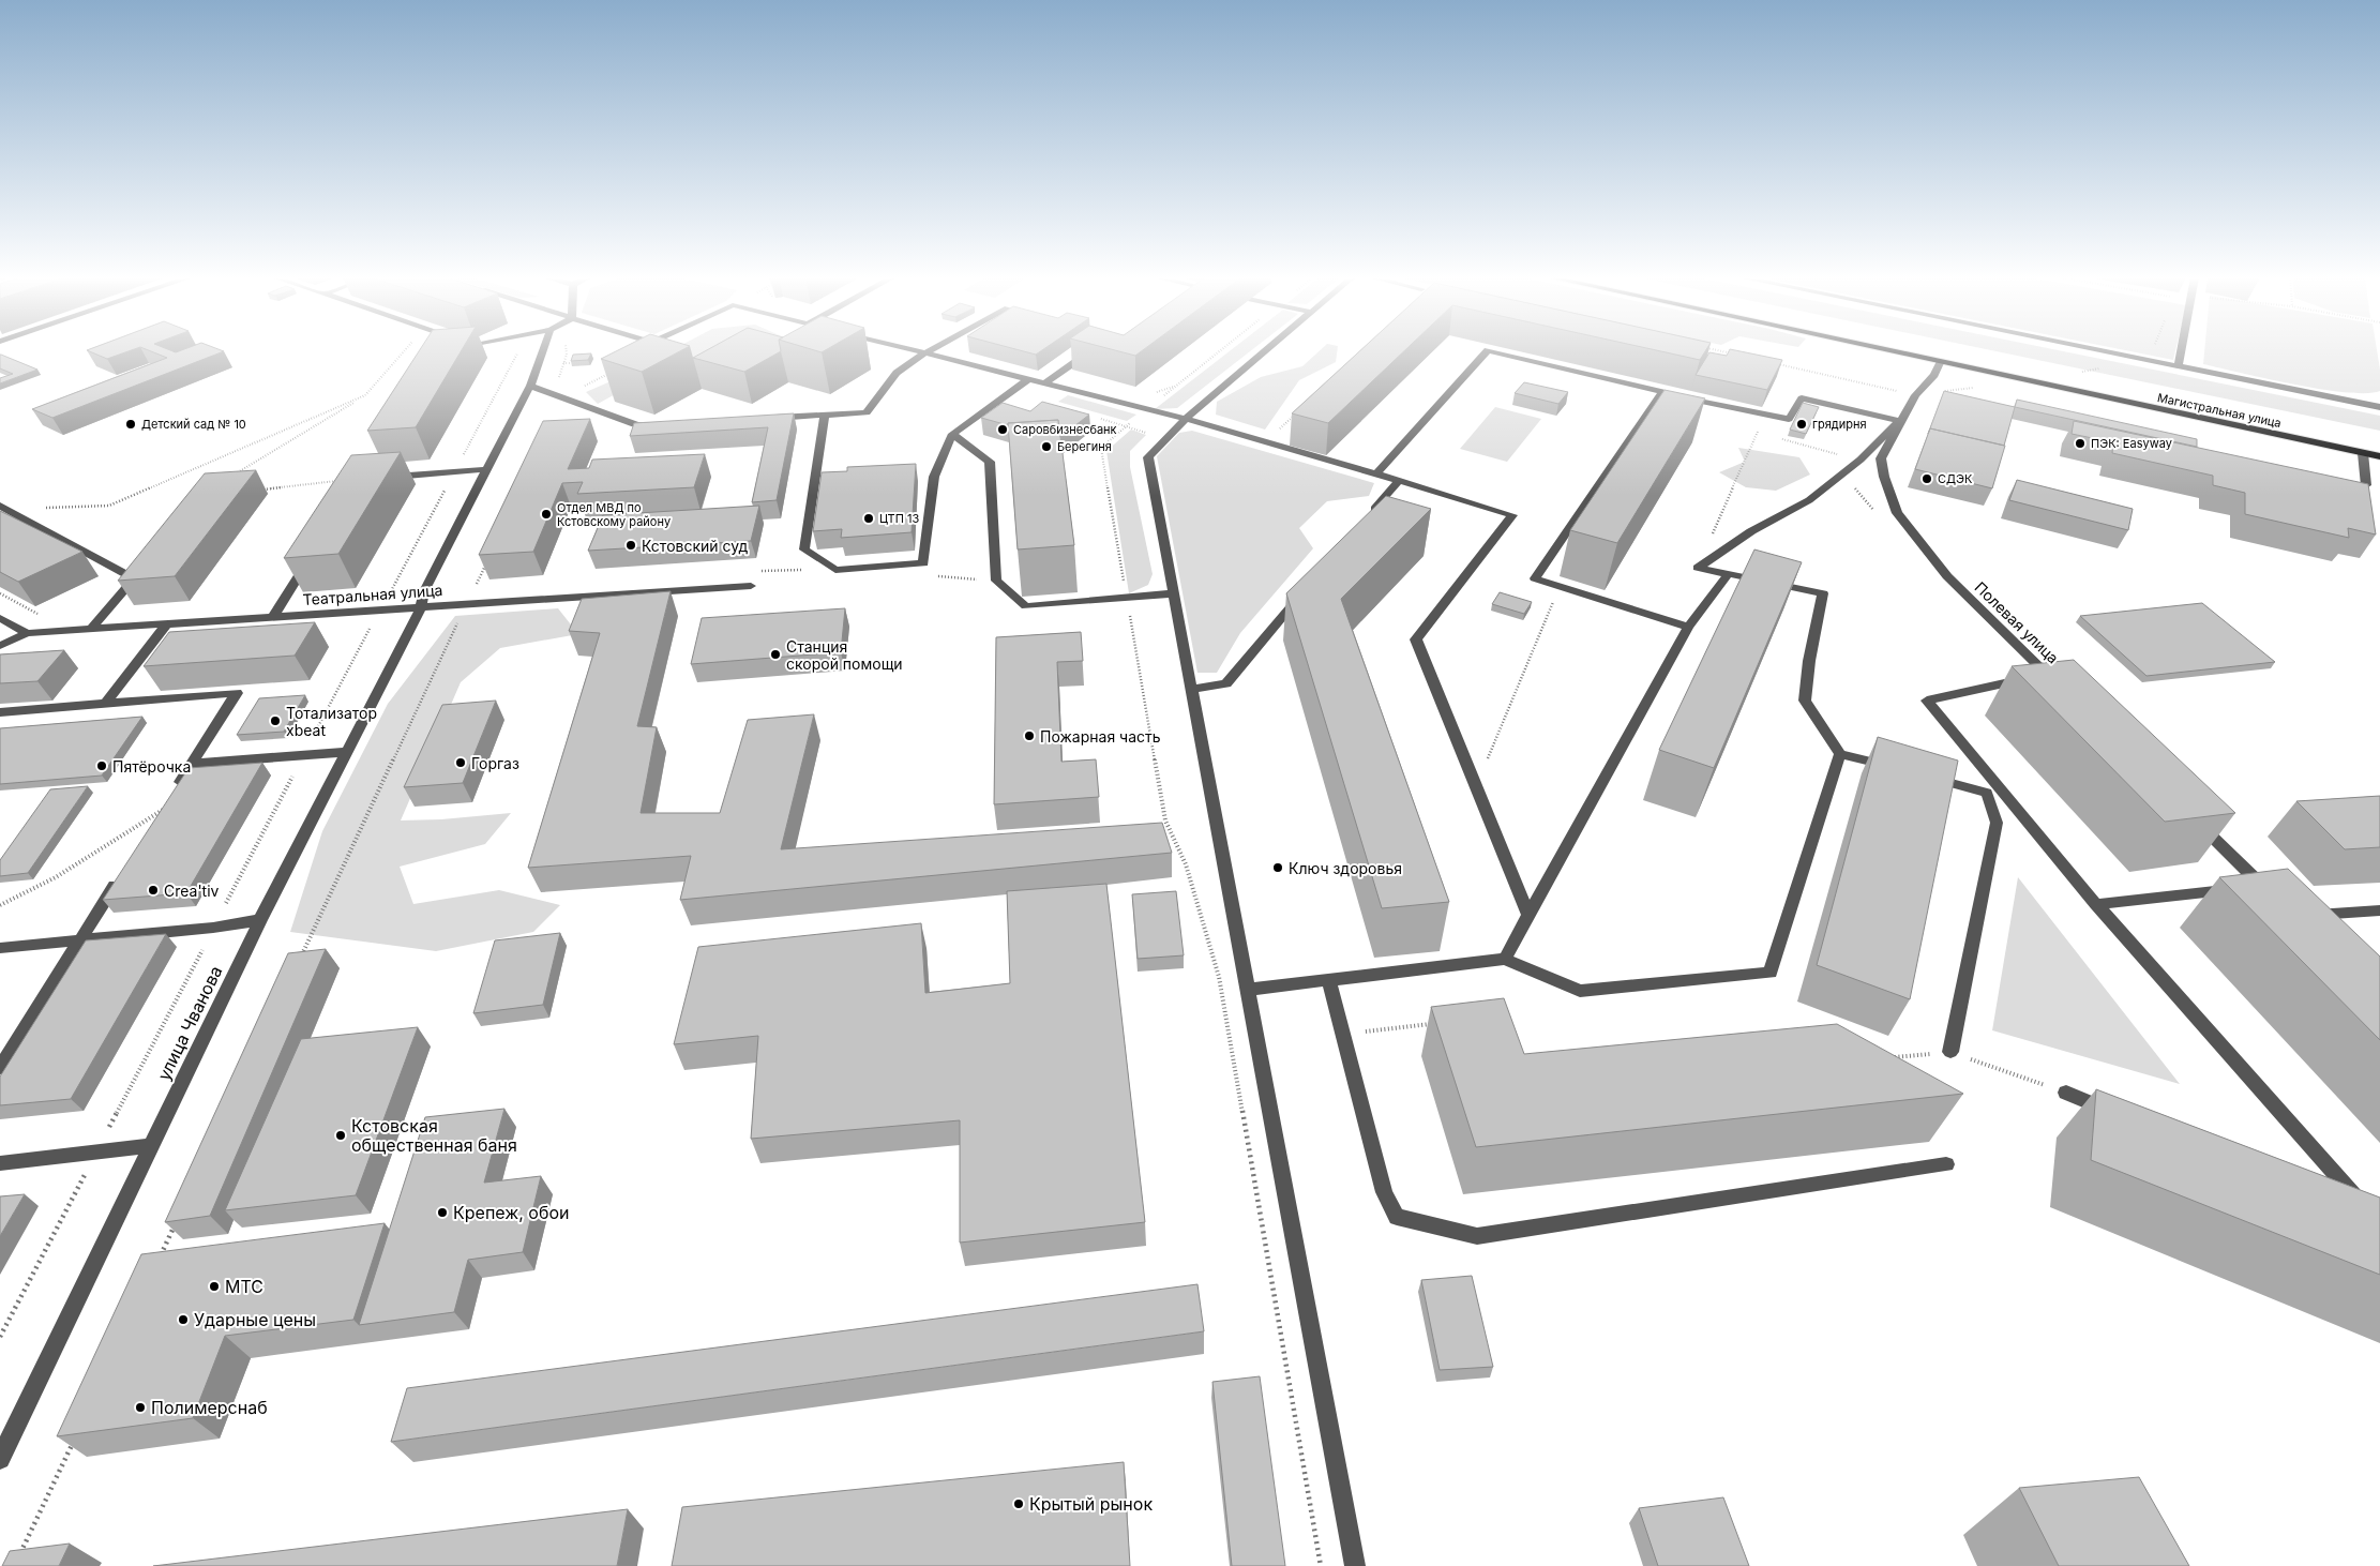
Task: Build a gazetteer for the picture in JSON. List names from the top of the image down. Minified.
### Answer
{"streets":{"main road":["Магистральная улица"],"street":["Театральная улица","Полевая улица","улица Чванова"]},"crossings":[["Магистральная улица","Полевая улица"],["Театральная улица","улица Чванова"]],"places":["Детский сад № 10","грядирня","Саровбизнесбанк","ПЭК: Easyway","Берегиня","СДЭК","Отдел МВД по Кстовскому району","ЦТП 13","Кстовский суд","Станция скорой помощи","Тотализатор xbeat","Пожарная часть","Горгаз","Пятёрочка","Ключ здоровья","Crea'tiv","Кстовская общественная баня","Крепеж, обои","МТС","Ударные цены","Полимерснаб","Крытый рынок"]}
